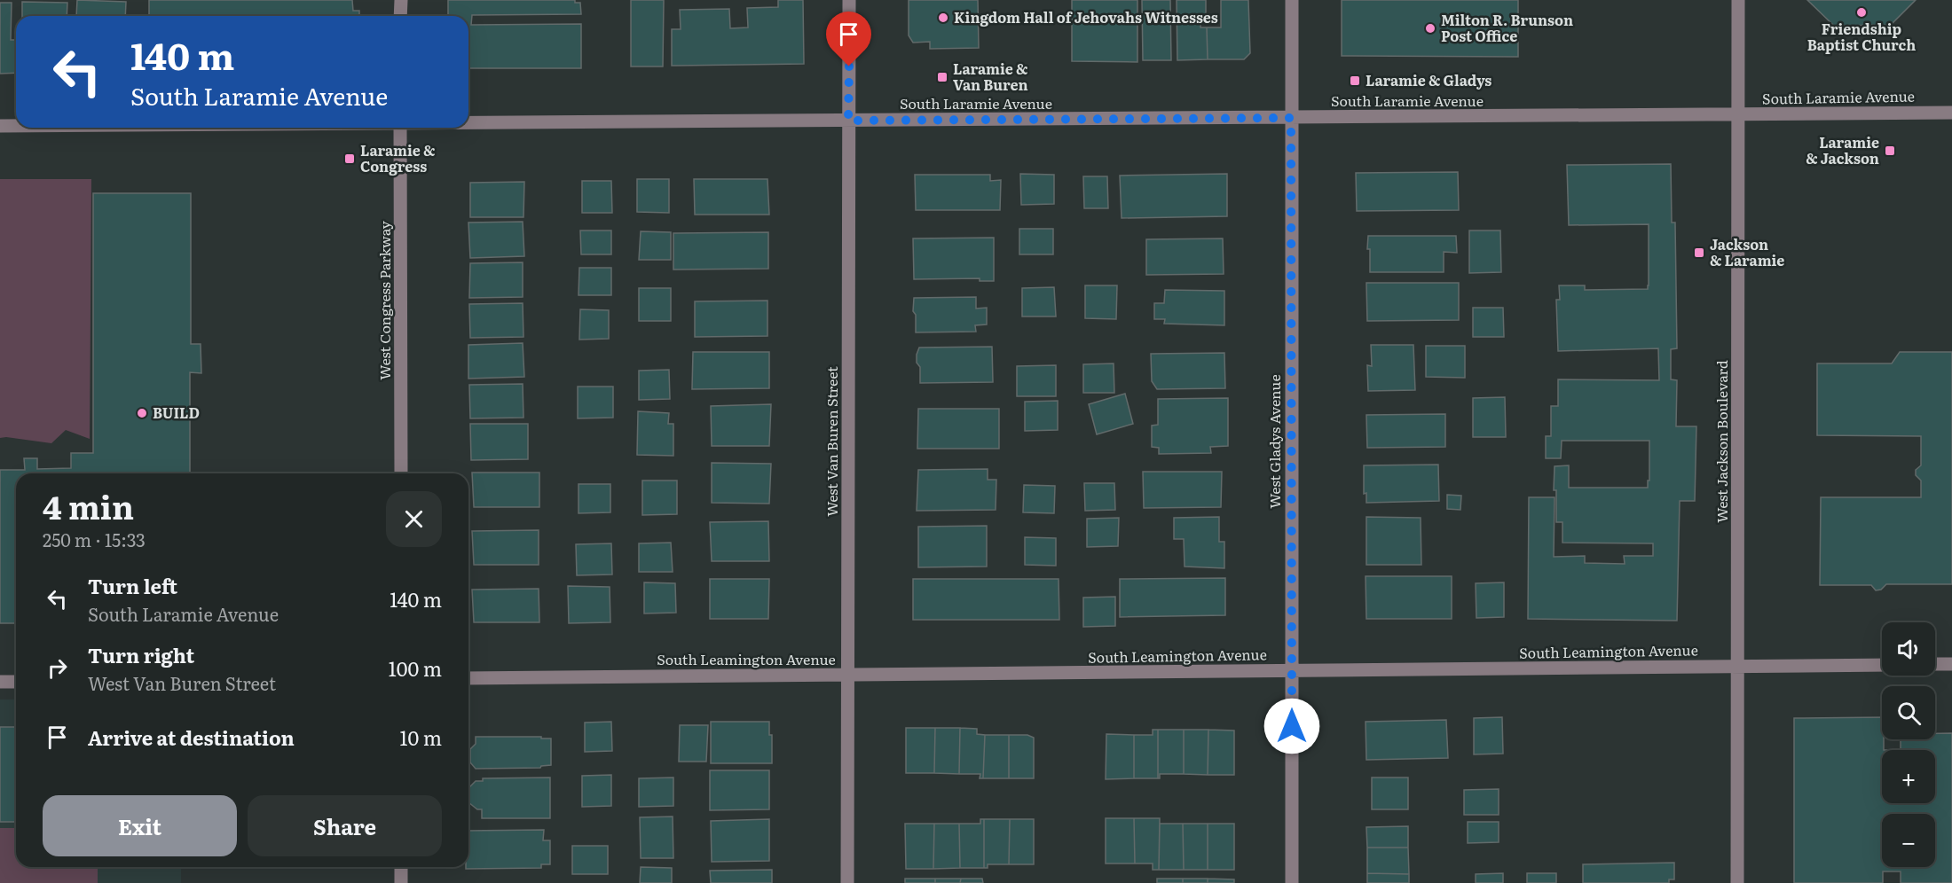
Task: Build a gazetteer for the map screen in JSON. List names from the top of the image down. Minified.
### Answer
{"streets":{"street":["South Laramie Avenue","West Congress Parkway","West Van Buren Street","West Gladys Avenue","West Jackson Boulevard","South Leamington Avenue"]},"crossings":[["South Laramie Avenue","West Van Buren Street"],["South Laramie Avenue","West Gladys Avenue"],["South Laramie Avenue","West Jackson Boulevard"],["West Van Buren Street","South Leamington Avenue"],["West Gladys Avenue","South Leamington Avenue"],["West Jackson Boulevard","South Leamington Avenue"]],"places":{"other":["Friendship Baptist Church","Kingdom Hall of Jehovahs Witnesses","Milton R. Brunson Post Office","BUILD"],"transit":["Laramie & Van Buren","Laramie & Gladys","Laramie & Jackson","Laramie & Congress","Jackson & Laramie"]},"page":{"turn":["140 m","South Laramie Avenue"],"heading":["4 min","250 m · 15:33"],"list":[{"name":"Turn left","note":"South Laramie Avenue","value":"140 m"},{"name":"Turn right","note":"West Van Buren Street","value":"100 m"},{"name":"Arrive at destination","value":"10 m"}],"map_buttons":["+","−"],"buttons":["Exit","Share"]}}
